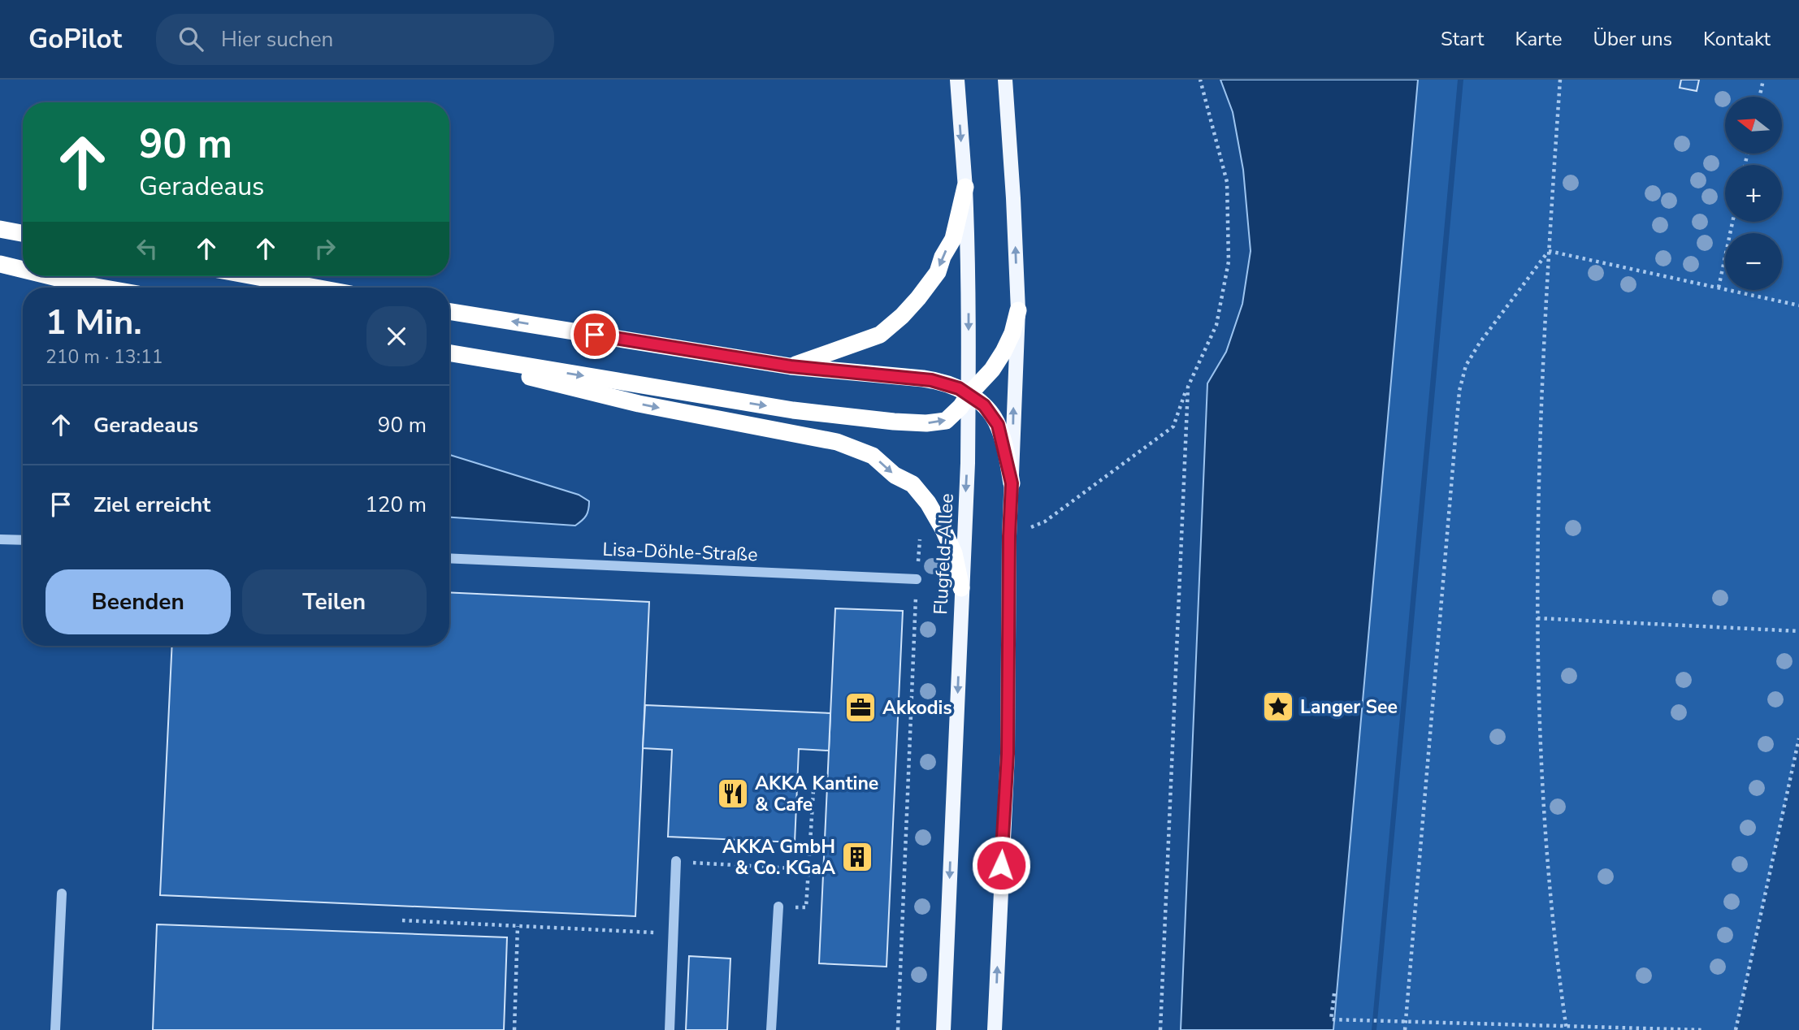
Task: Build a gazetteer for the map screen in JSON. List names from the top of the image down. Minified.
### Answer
{"streets":{"main road":["Flugfeld-Allee"],"lane":["Lisa-Döhle-Straße"]},"places":{"place":["Langer See"],"office":["Akkodis"],"restaurant":["AKKA Kantine & Cafe"],"building":["AKKA GmbH & Co. KGaA"]},"north":"left","page":{"header":"GoPilot","search":"Hier suchen","nav":["Start","Karte","Über uns","Kontakt"],"map_buttons":["+","−"],"turn":["90 m","Geradeaus"],"heading":["1 Min.","210 m · 13:11"],"list":[{"name":"Geradeaus","value":"90 m"},{"name":"Ziel erreicht","value":"120 m"}],"buttons":["Beenden","Teilen"]}}
